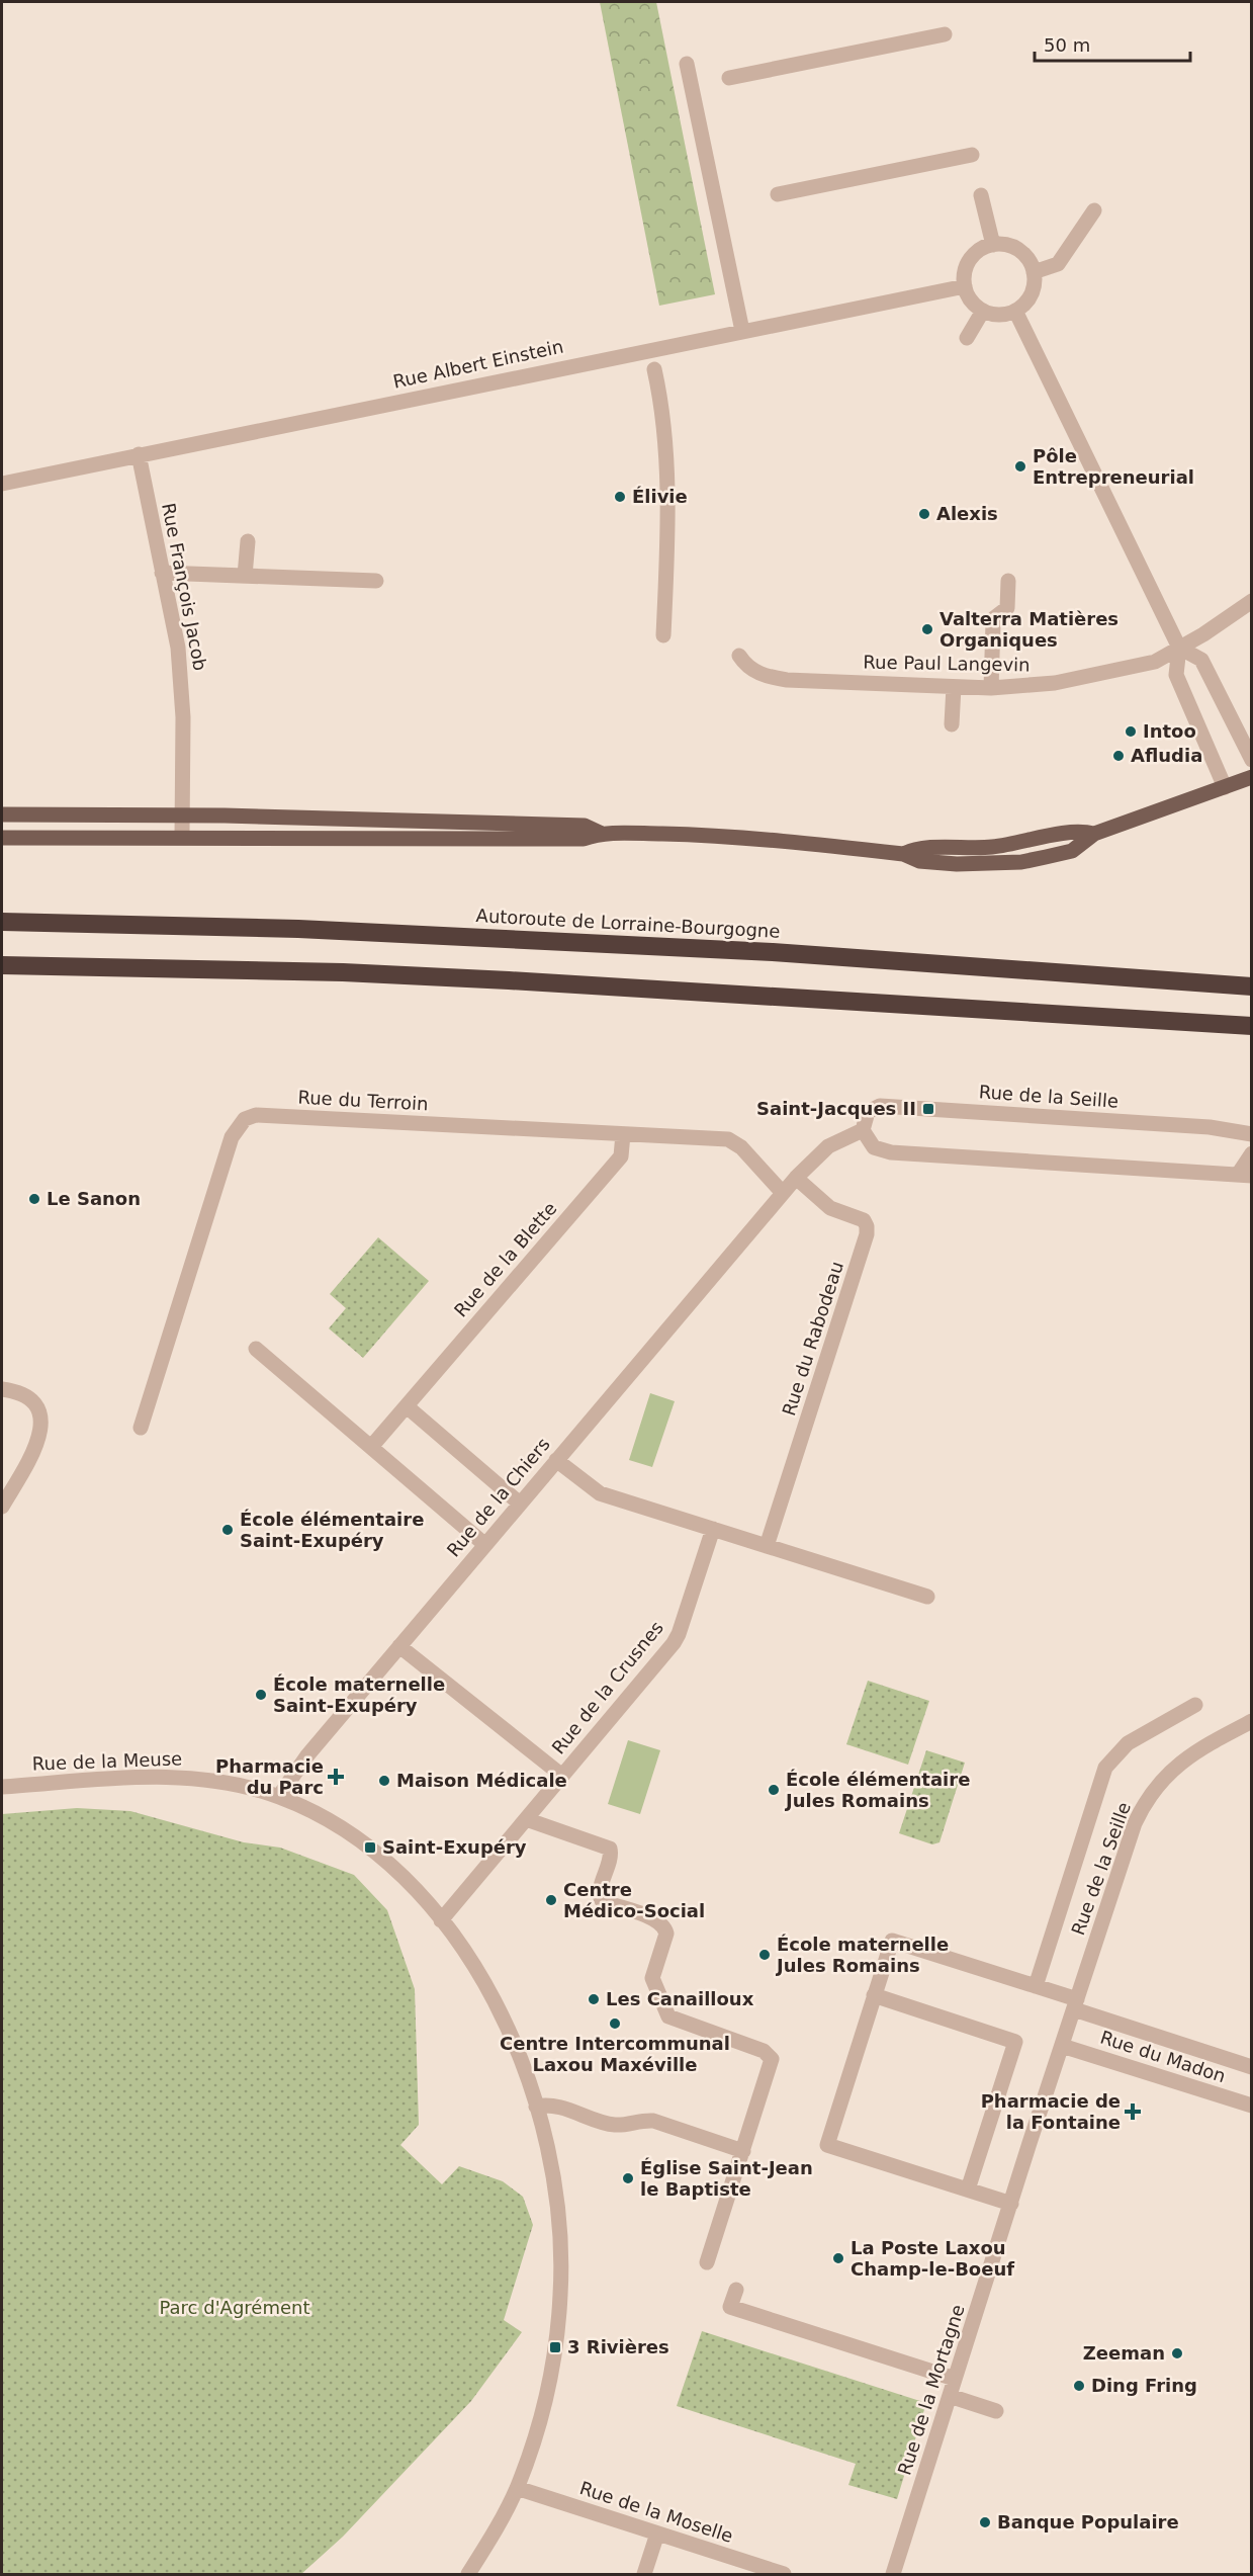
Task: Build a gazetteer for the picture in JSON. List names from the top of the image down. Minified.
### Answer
{"streets":{"highway":["Autoroute de Lorraine-Bourgogne"],"street":["Rue Albert Einstein","Rue François Jacob","Rue Paul Langevin","Rue de la Seille","Rue du Terroin","Rue de la Blette","Rue du Rabodeau","Rue de la Chiers","Rue de la Crusnes","Rue de la Meuse","Rue du Madon","Rue de la Mortagne","Rue de la Moselle"]},"crossings":[["Rue Albert Einstein","Rue François Jacob"],["Rue de la Seille","Rue du Madon"],["Rue de la Seille","Rue de la Mortagne"],["Rue du Terroin","Rue de la Blette"],["Rue du Terroin","Rue de la Chiers"],["Rue de la Chiers","Rue de la Crusnes"],["Rue de la Chiers","Rue de la Meuse"],["Rue de la Meuse","Rue de la Moselle"],["Rue du Madon","Rue de la Mortagne"]],"parks":["Parc d'Agrément"],"places":{"other":["Pôle Entrepreneurial","Élivie","Alexis","Valterra Matières Organiques","Intoo","Afludia","Le Sanon","École élémentaire Saint-Exupéry","École maternelle Saint-Exupéry","Maison Médicale","École élémentaire Jules Romains","Centre Médico-Social","École maternelle Jules Romains","Les Canailloux","Centre Intercommunal Laxou Maxéville","Église Saint-Jean le Baptiste","La Poste Laxou Champ-le-Boeuf","Zeeman","Ding Fring","Banque Populaire"],"transit":["Saint-Jacques II","Saint-Exupéry","3 Rivières"],"health":["Pharmacie du Parc","Pharmacie de la Fontaine"]},"scale_bar":"50 m"}
